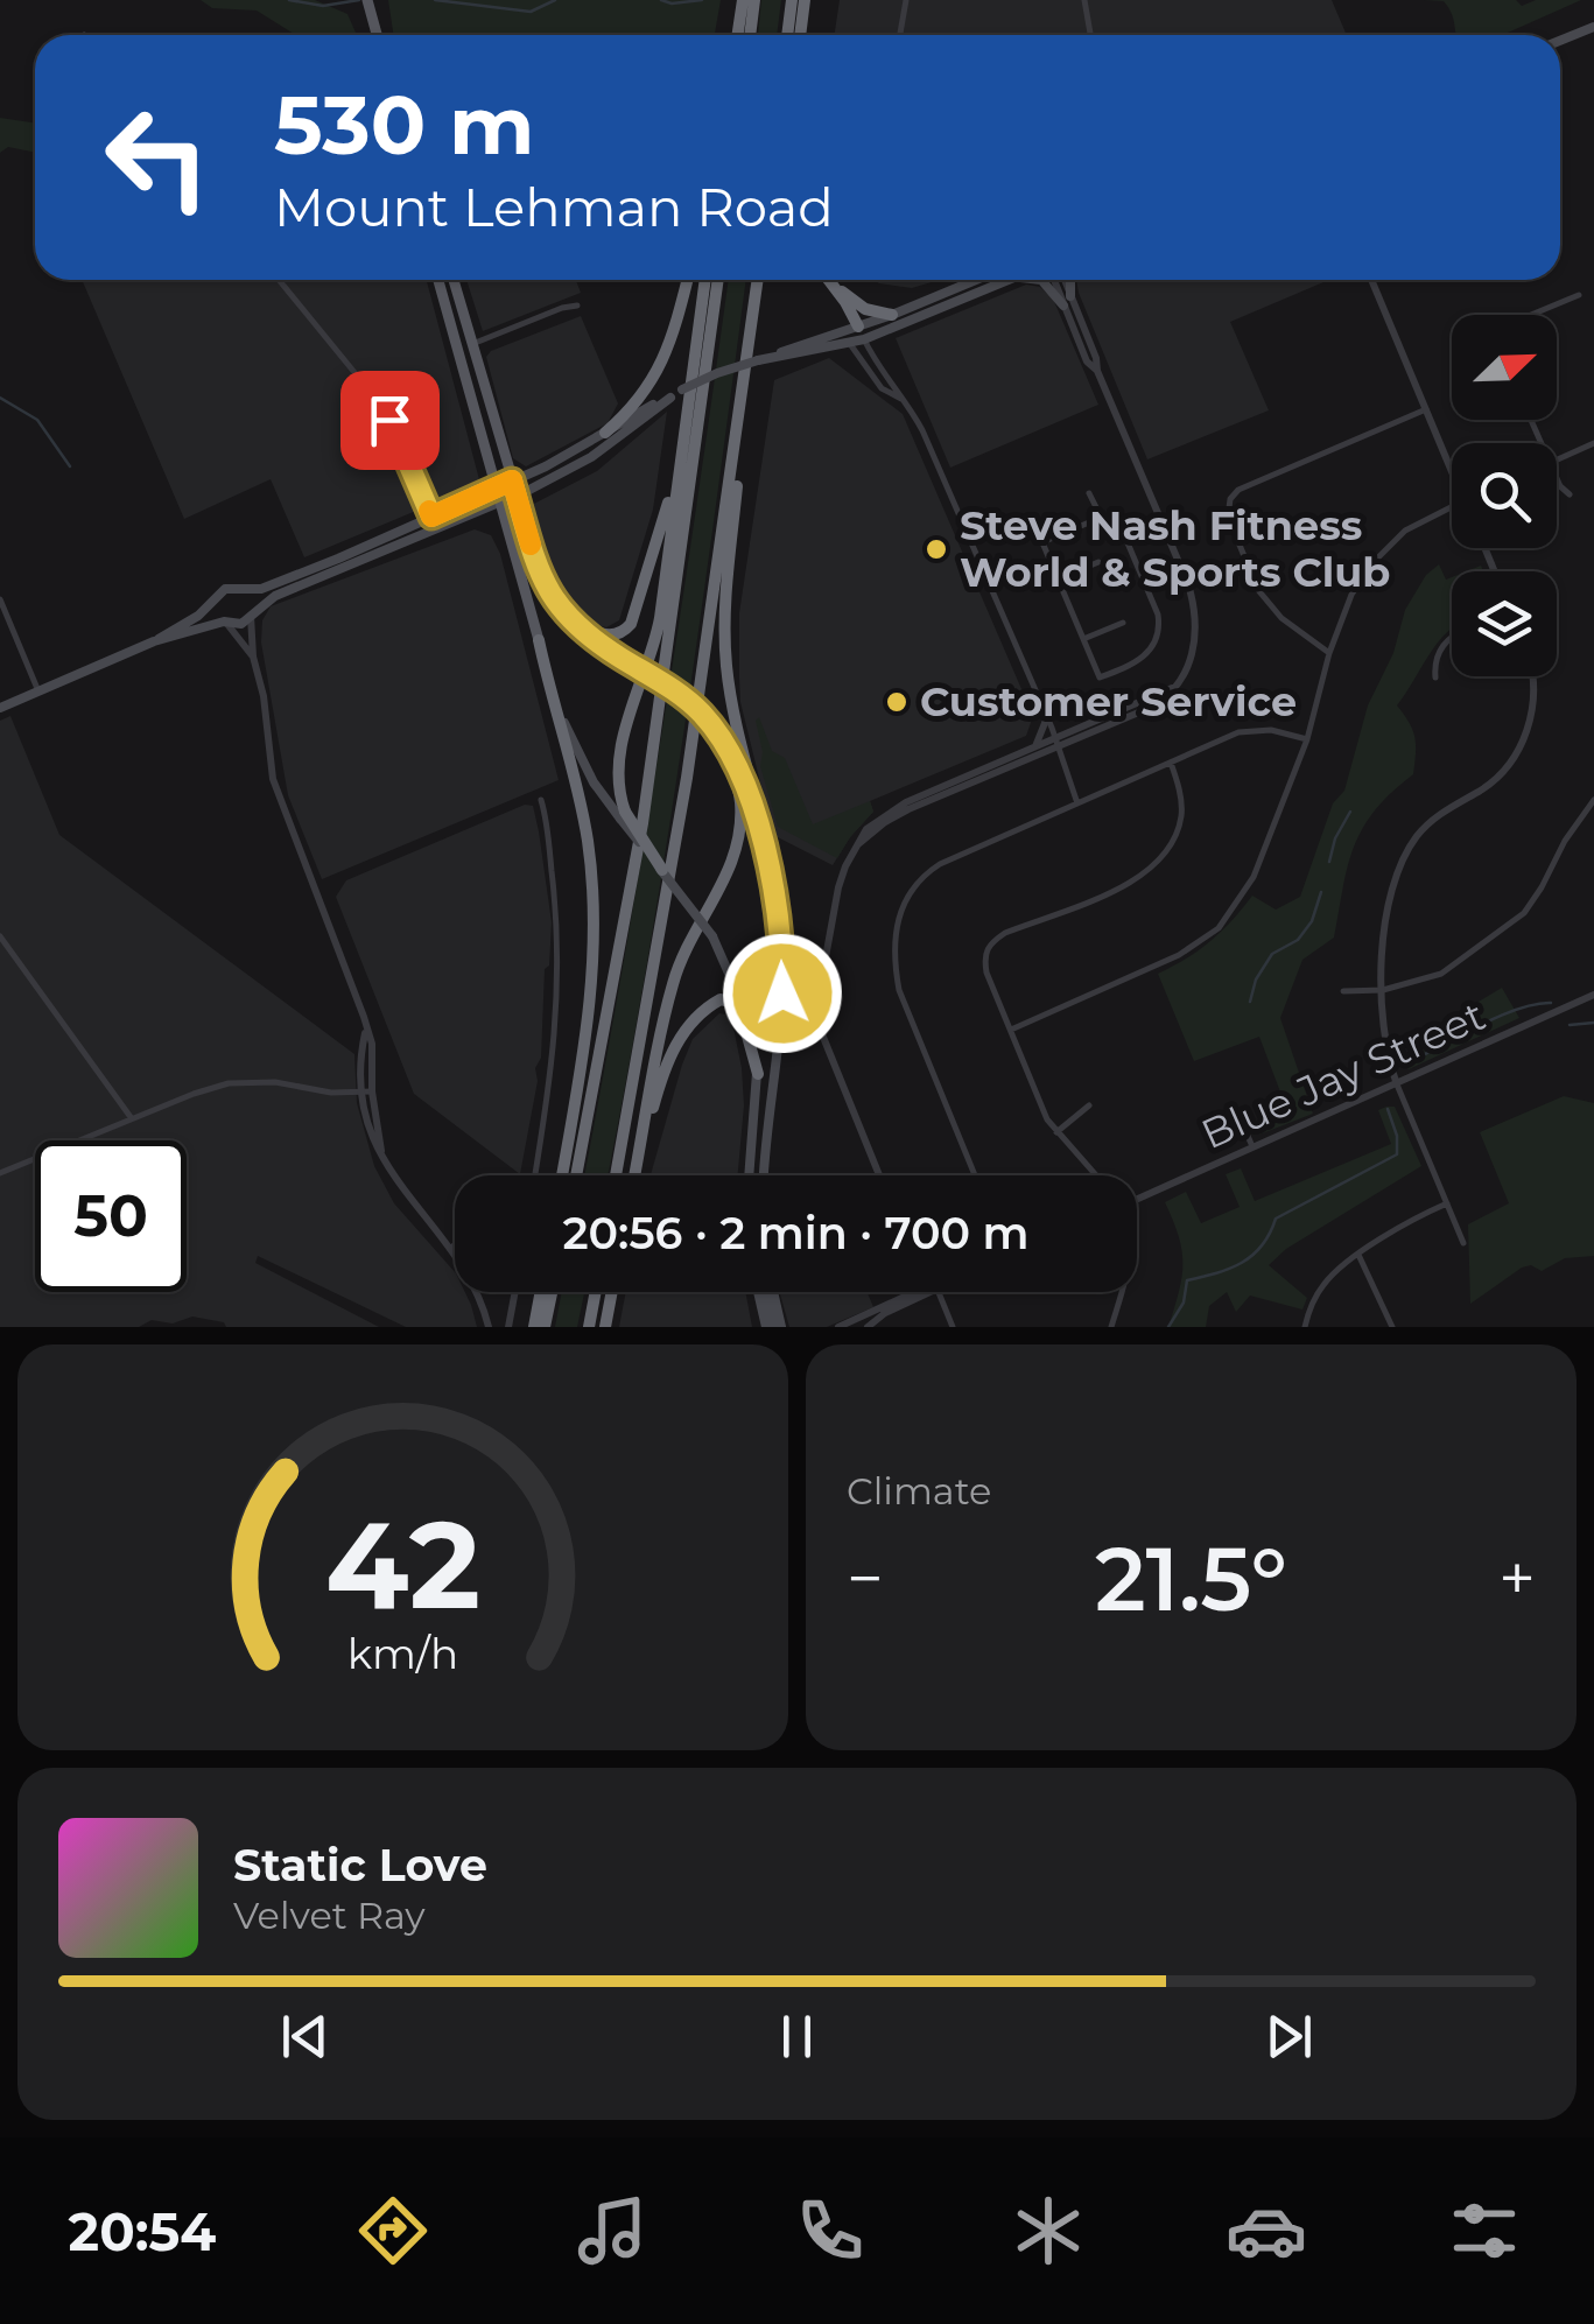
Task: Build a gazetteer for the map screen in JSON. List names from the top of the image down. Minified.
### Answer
{"streets":{"street":["Blue Jay Street"]},"places":["Steve Nash Fitness World & Sports Club","Customer Service"],"north":"top right","page":{"turn":["530 m","Mount Lehman Road"],"limit":"50","trip":"20:56 · 2 min · 700 m","tile":"Climate","heat":["−","21.5°","+"],"song":["Static Love","Velvet Ray"],"tabs":"20:54","gauge":["42","km/h"]}}
